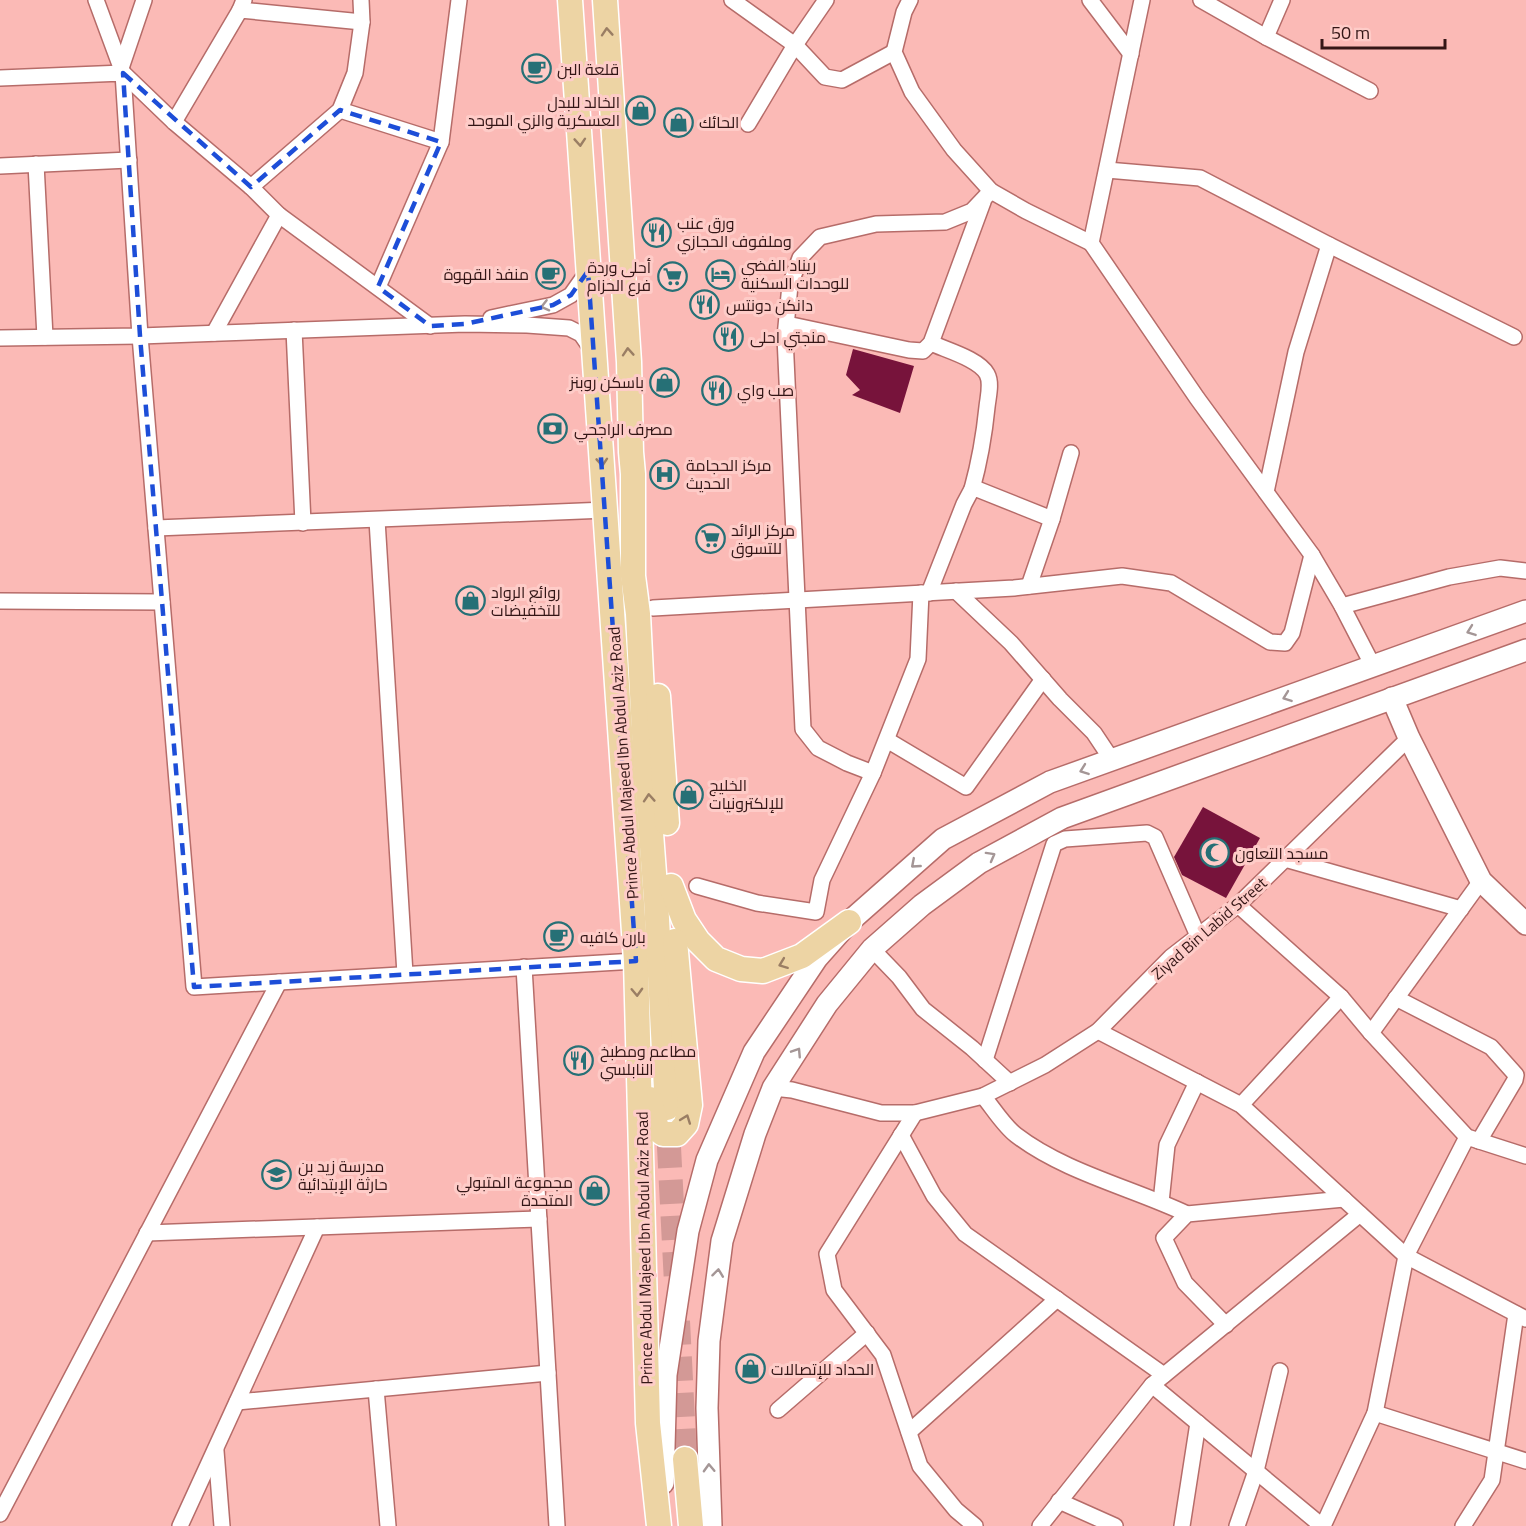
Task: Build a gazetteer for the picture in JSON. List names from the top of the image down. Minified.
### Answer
{"streets":{"main road":["Prince Abdul Majeed Ibn Abdul Aziz Road"],"street":["Ziyad Bin Labid Street"]},"places":{"cafe":["قلعة البن","منفذ القهوة","بارن كافيه"],"shop":["الخالد للبدل العسكرية والزي الموحد","الحائك","باسكن روبنز","روائع الرواد للتخفيضات","الخليج للإلكترونيات","مجموعة المتبولي المتحدة","الحداد للإتصالات"],"restaurant":["ورق عنب وملفوف الحجازي","دانكن دونتس","منجتي احلى","صب واي","مطاعم ومطبخ النابلسي"],"hotel":["ريناد الفضي للوحدات السكنية"],"supermarket":["أحلى وردة فرع الحزام","مركز الرائد للتسوق"],"bank":["مصرف الراجحي"],"hospital":["مركز الحجامة الحديث"],"mosque":["مسجد التعاون"],"school or university":["مدرسة زيد بن حارثة الإبتدائية"]},"scale_bar":"50 m"}
